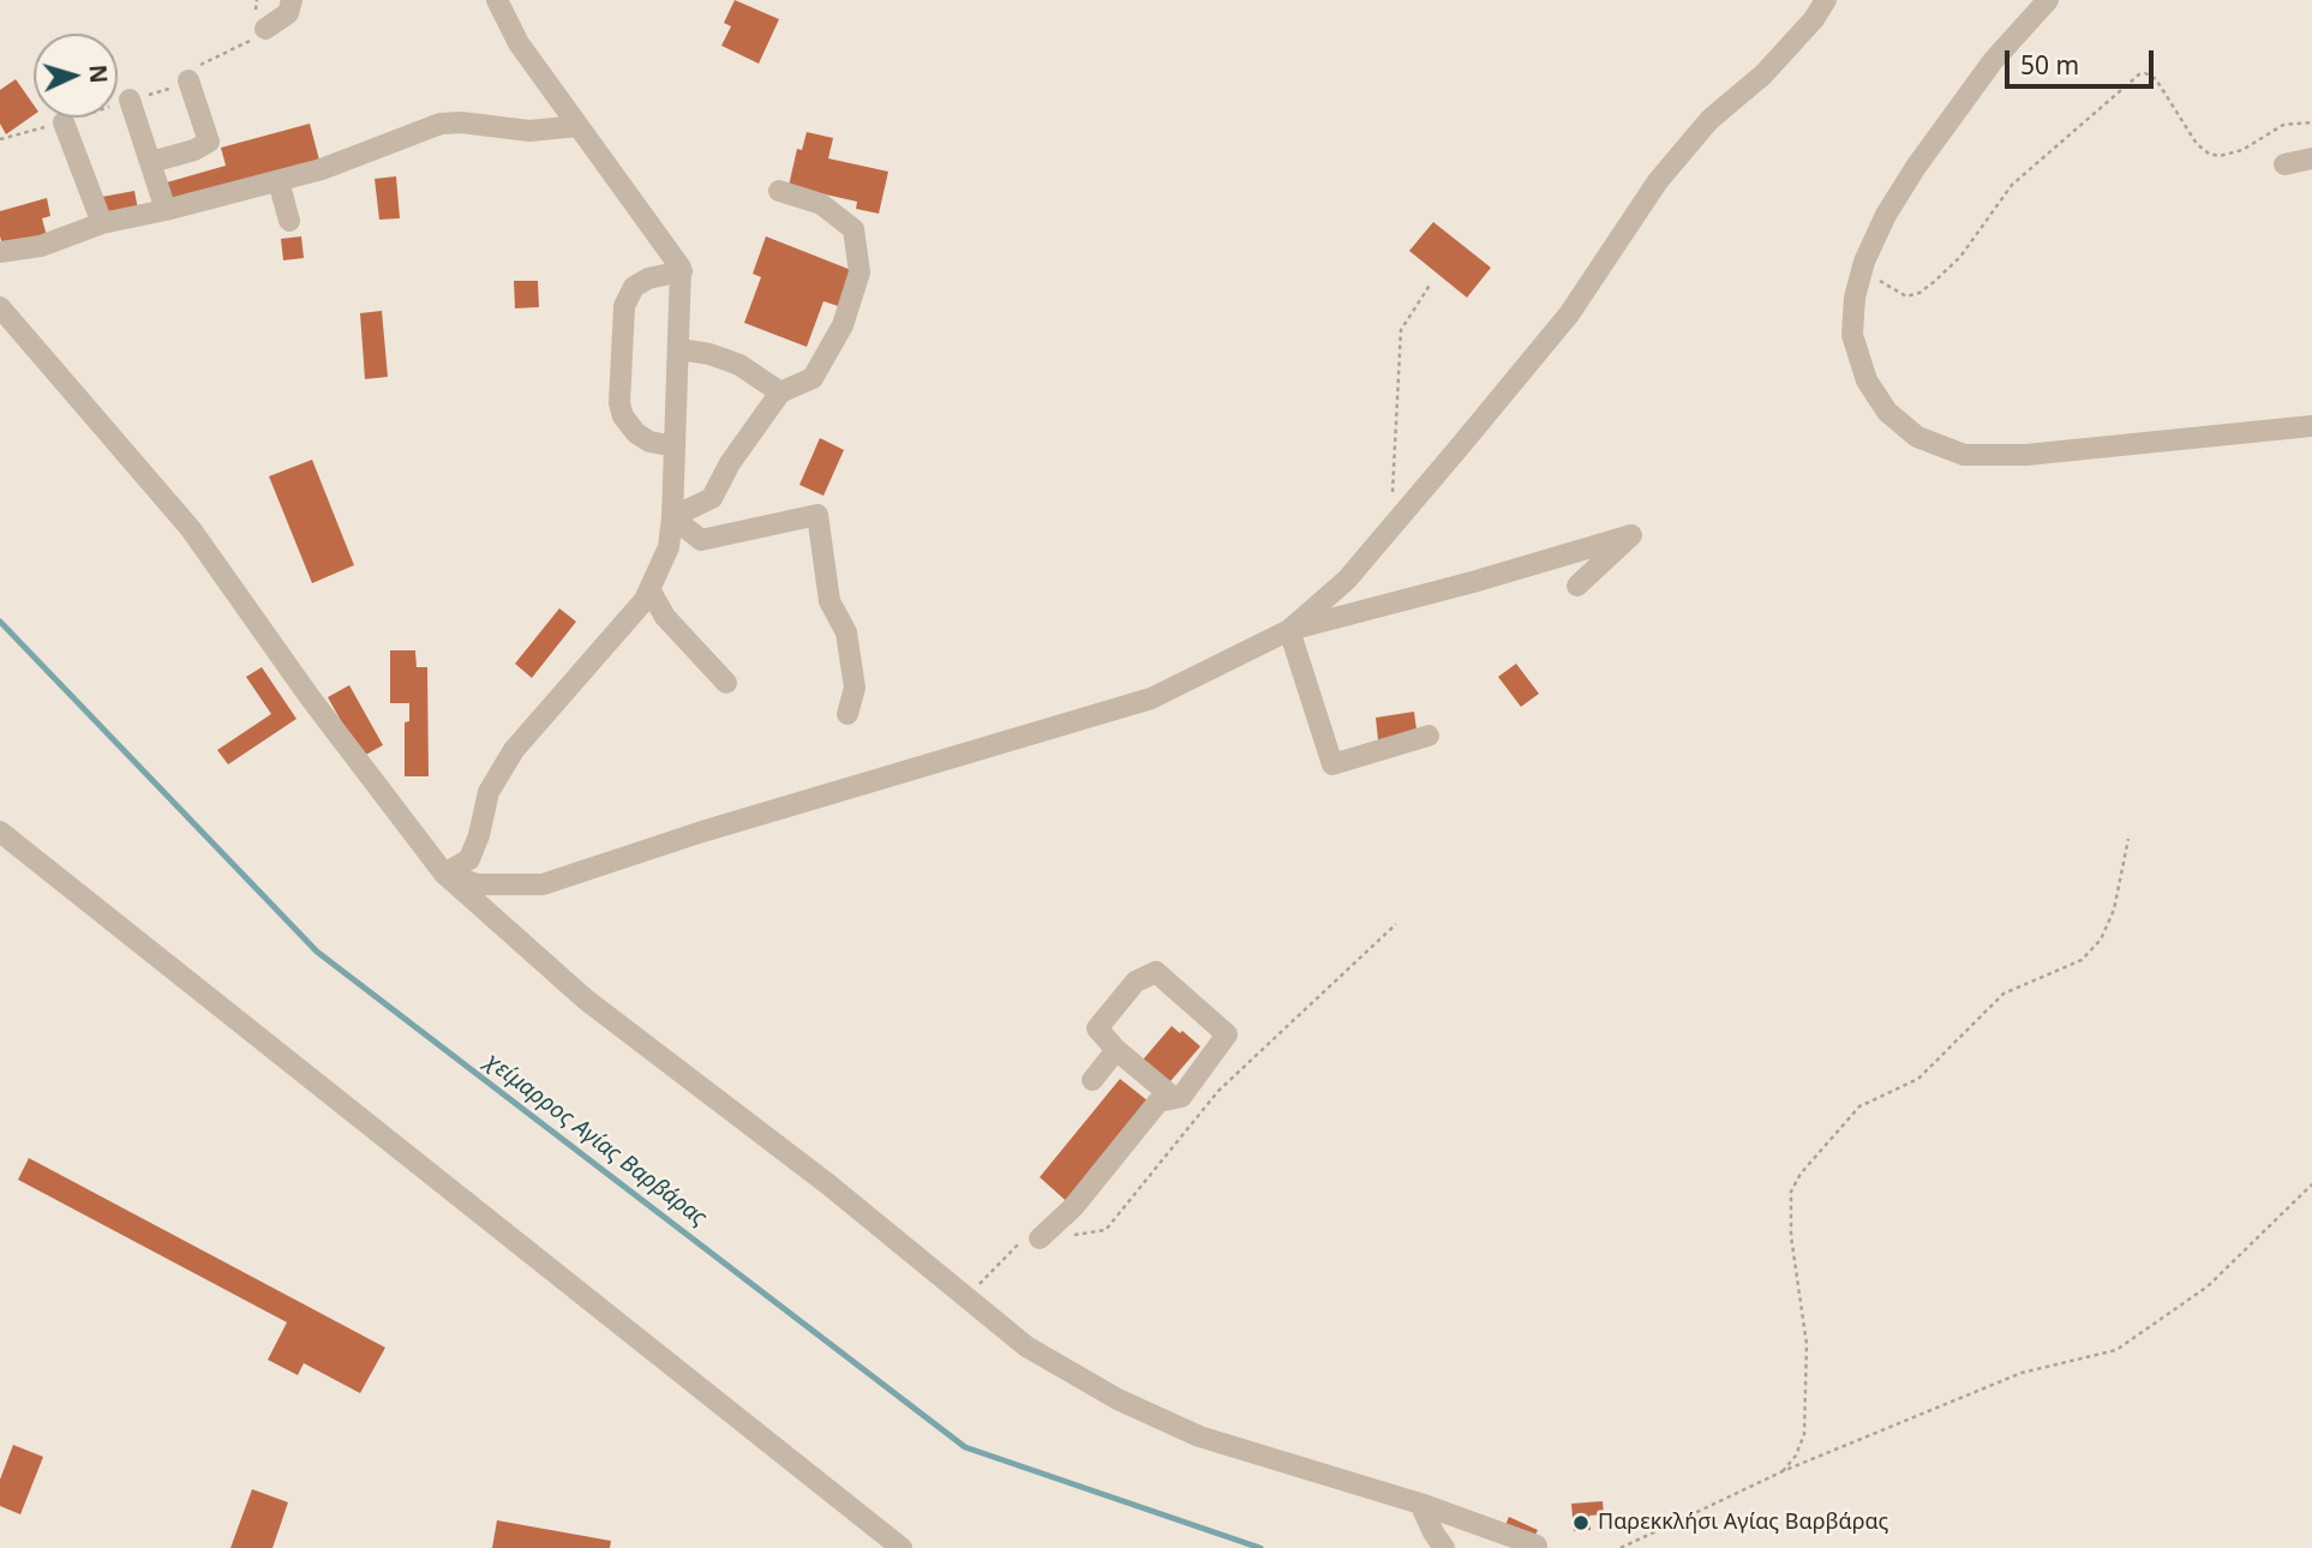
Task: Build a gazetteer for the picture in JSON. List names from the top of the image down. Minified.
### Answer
{"water":["χείμαρρος Αγίας Βαρβάρας"],"places":["Παρεκκλήσι Αγίας Βαρβάρας"],"scale_bar":"50 m","north":"right"}
